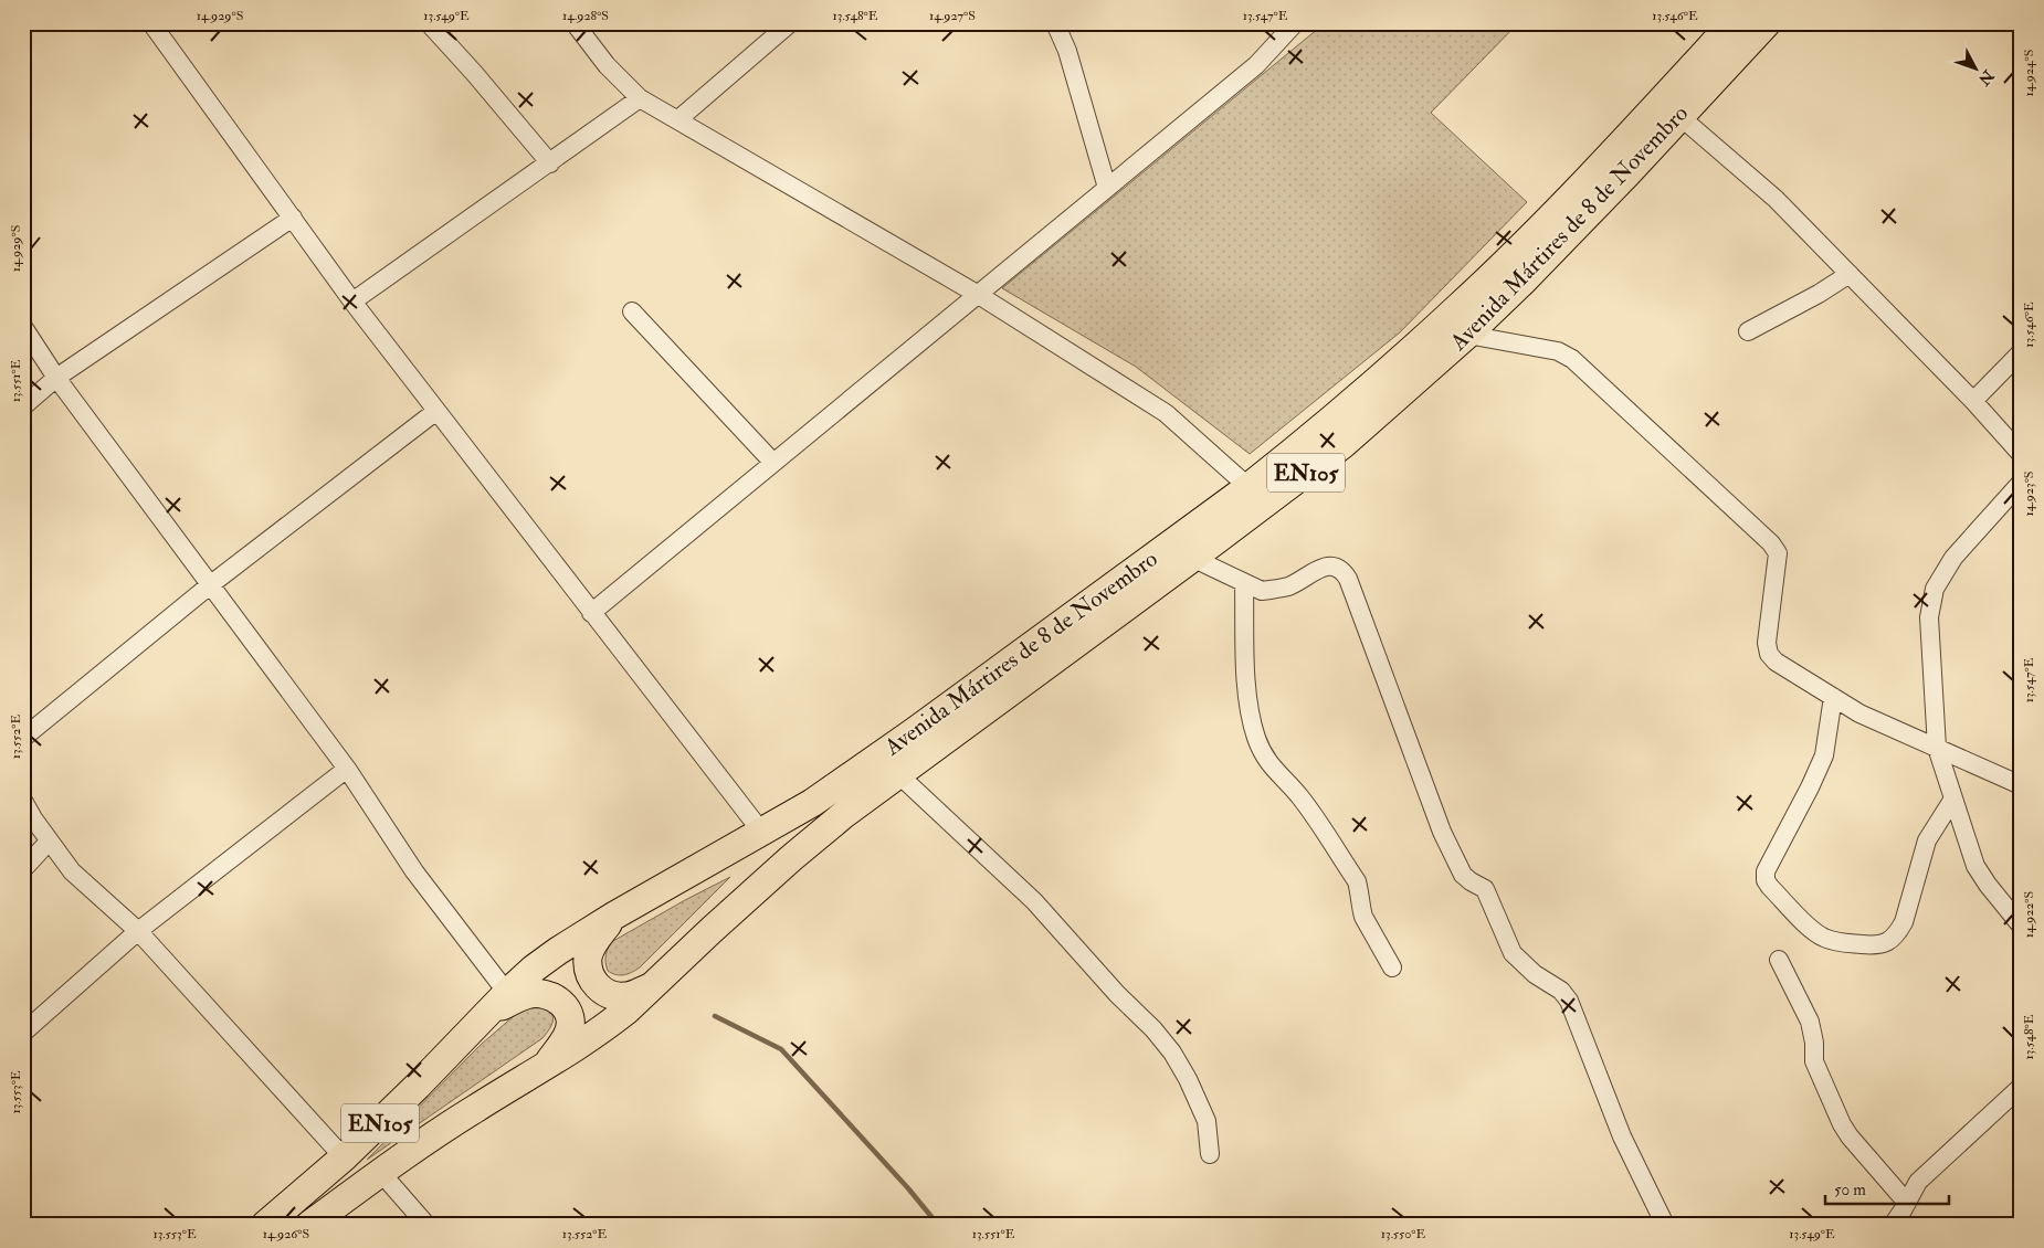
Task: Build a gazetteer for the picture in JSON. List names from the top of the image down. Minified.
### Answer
{"streets":{"main road":["Avenida Mártires de 8 de Novembro","EN105"]},"scale_bar":"50 m","north":"bottom right","coordinates":["14.929°S","13.549°E","14.928°S","13.548°E","14.927°S","13.547°E","13.546°E","14.924°S","13.551°E","14.923°S","13.552°E","14.922°S","13.553°E","14.926°S","13.550°E"]}
